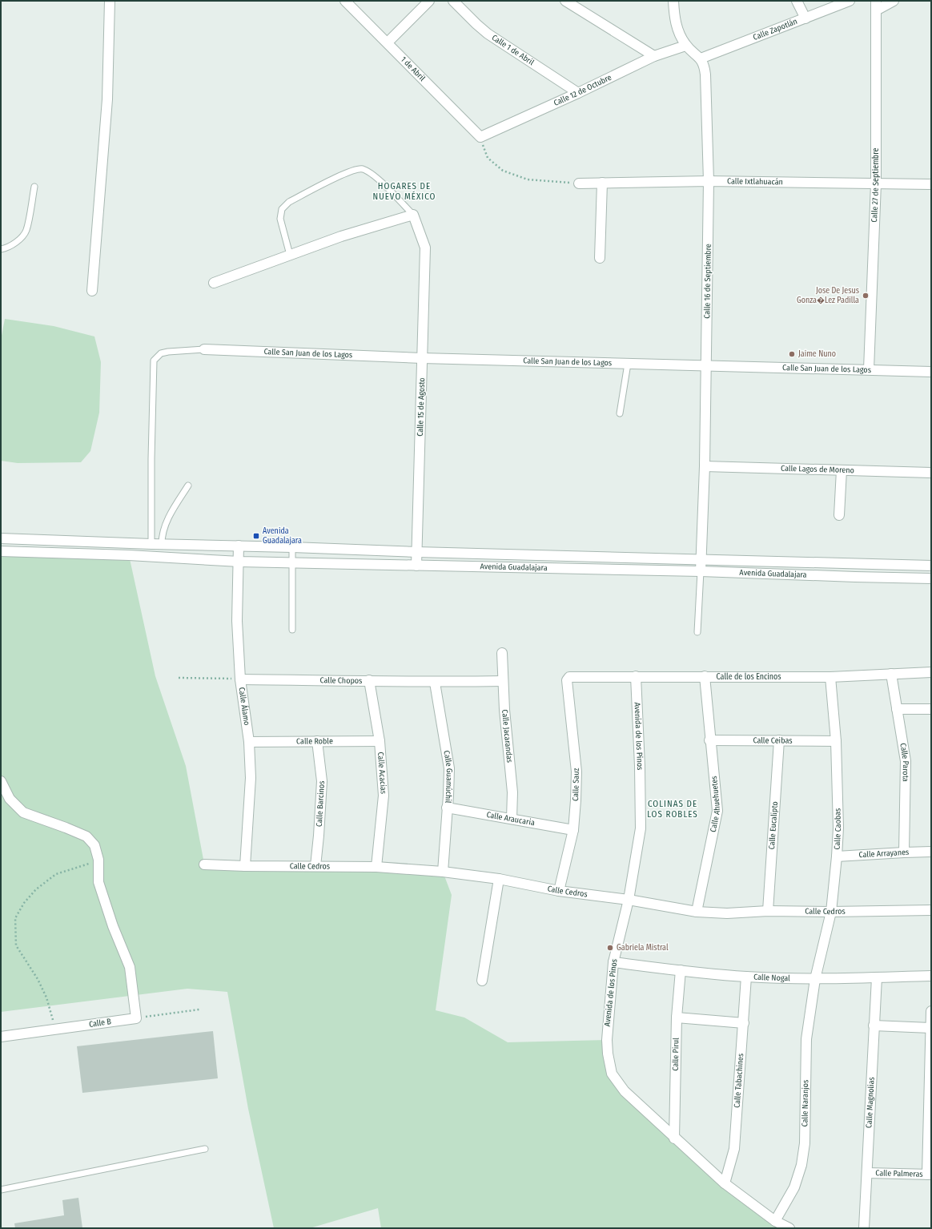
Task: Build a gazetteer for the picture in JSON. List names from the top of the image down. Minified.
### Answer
{"streets":{"street":["Calle Zapotlán","Calle 1 de Abril","1 de Abril","Calle 12 de Octubre","Calle Ixtlahuacán","Calle 27 de Septiembre","Calle 16 de Septiembre","Calle San Juan de los Lagos","Calle 15 de Agosto","Calle Lagos de Moreno","Avenida Guadalajara","Calle de los Encinos","Calle Chopos","Calle Álamo","Avenida de los Pinos","Calle Jacarandas","Calle Ceibas","Calle Roble","Calle Parota","Calle Acacias","Calle Guamúchil","Calle Sauz","Calle Barcinos","Calle Ahuehuetes","Calle Araucaria","Calle Eucalipto","Calle Caobas","Calle Arrayanes","Calle Cedros","Calle Nogal","Calle B","Calle Pirul","Calle Tabachines","Calle Magnolias","Calle Naranjos","Calle Palmeras"]},"crossings":[["Calle Zapotlán","Calle 16 de Septiembre"],["Calle 1 de Abril","Calle 12 de Octubre"],["1 de Abril","Calle 12 de Octubre"],["Calle Ixtlahuacán","Calle 27 de Septiembre"],["Calle Ixtlahuacán","Calle 16 de Septiembre"],["Calle 27 de Septiembre","Calle San Juan de los Lagos"],["Calle 16 de Septiembre","Calle San Juan de los Lagos"],["Calle 16 de Septiembre","Calle Lagos de Moreno"],["Calle 16 de Septiembre","Avenida Guadalajara"],["Calle San Juan de los Lagos","Calle 15 de Agosto"],["Calle 15 de Agosto","Avenida Guadalajara"],["Avenida Guadalajara","Calle Álamo"],["Calle de los Encinos","Avenida de los Pinos"],["Calle de los Encinos","Calle Parota"],["Calle de los Encinos","Calle Sauz"],["Calle de los Encinos","Calle Ahuehuetes"],["Calle de los Encinos","Calle Caobas"],["Calle Chopos","Calle Álamo"],["Calle Chopos","Calle Jacarandas"],["Calle Chopos","Calle Acacias"],["Calle Chopos","Calle Guamúchil"],["Calle Álamo","Calle Roble"],["Calle Álamo","Calle Cedros"],["Avenida de los Pinos","Calle Cedros"],["Avenida de los Pinos","Calle Nogal"],["Avenida de los Pinos","Calle Pirul"],["Avenida de los Pinos","Calle Tabachines"],["Avenida de los Pinos","Calle Naranjos"],["Calle Jacarandas","Calle Araucaria"],["Calle Ceibas","Calle Ahuehuetes"],["Calle Ceibas","Calle Eucalipto"],["Calle Ceibas","Calle Caobas"],["Calle Roble","Calle Acacias"],["Calle Roble","Calle Barcinos"],["Calle Parota","Calle Arrayanes"],["Calle Acacias","Calle Cedros"],["Calle Guamúchil","Calle Araucaria"],["Calle Guamúchil","Calle Cedros"],["Calle Sauz","Calle Araucaria"],["Calle Sauz","Calle Cedros"],["Calle Barcinos","Calle Cedros"],["Calle Ahuehuetes","Calle Cedros"],["Calle Eucalipto","Calle Cedros"],["Calle Caobas","Calle Arrayanes"],["Calle Caobas","Calle Cedros"],["Calle Caobas","Calle Nogal"],["Calle Caobas","Calle Naranjos"],["Calle Nogal","Calle Pirul"],["Calle Nogal","Calle Tabachines"],["Calle Nogal","Calle Magnolias"],["Calle Nogal","Calle Naranjos"],["Calle Magnolias","Calle Palmeras"]],"districts":["HOGARES DE NUEVO MÉXICO","COLINAS DE LOS ROBLES"],"places":{"other":["Jose De Jesus Gonza�Lez Padilla","Jaime Nuno","Gabriela Mistral"],"transit":["Avenida Guadalajara"]}}
